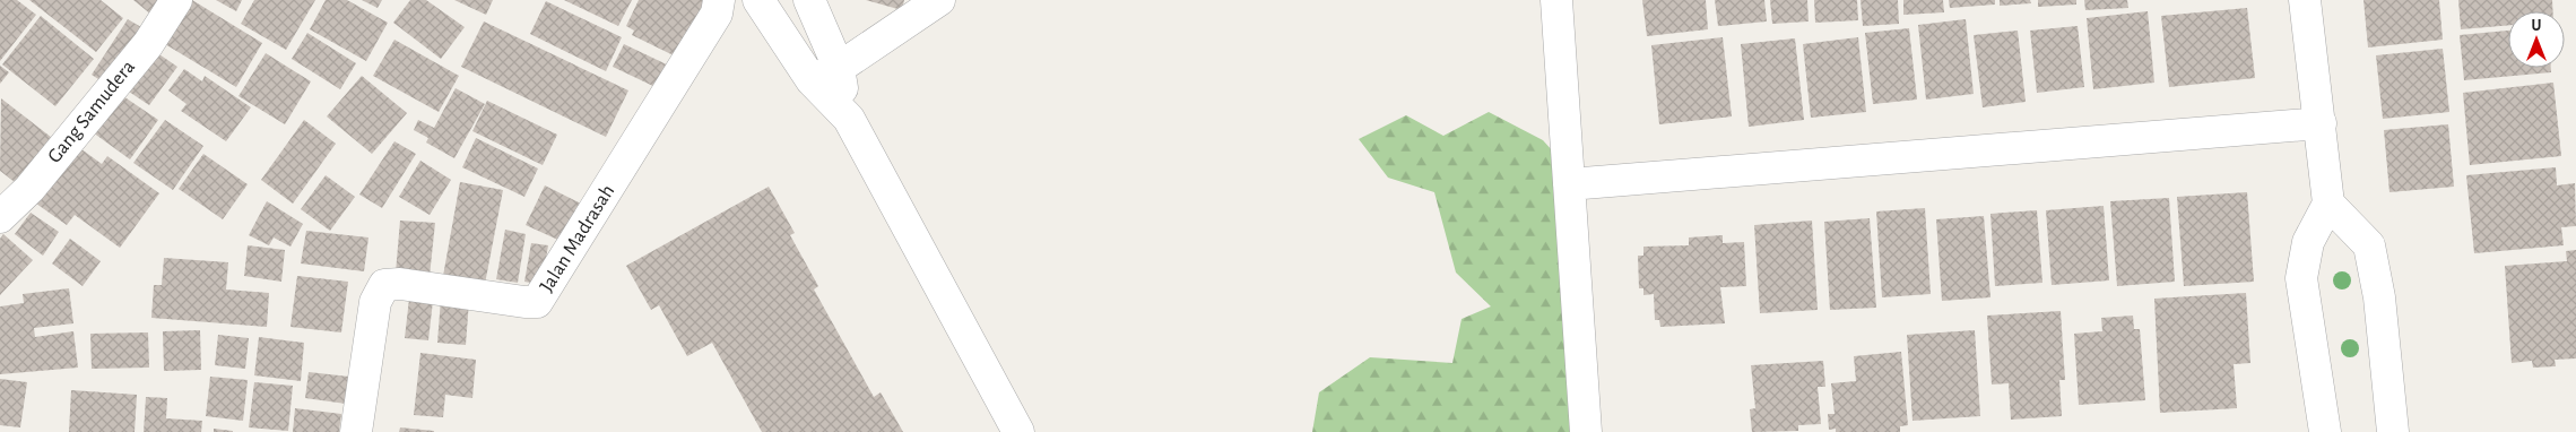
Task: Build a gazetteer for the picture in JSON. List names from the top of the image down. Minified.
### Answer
{"streets":{"street":["Gang Samudera","Jalan Madrasah"]},"north":"top"}
